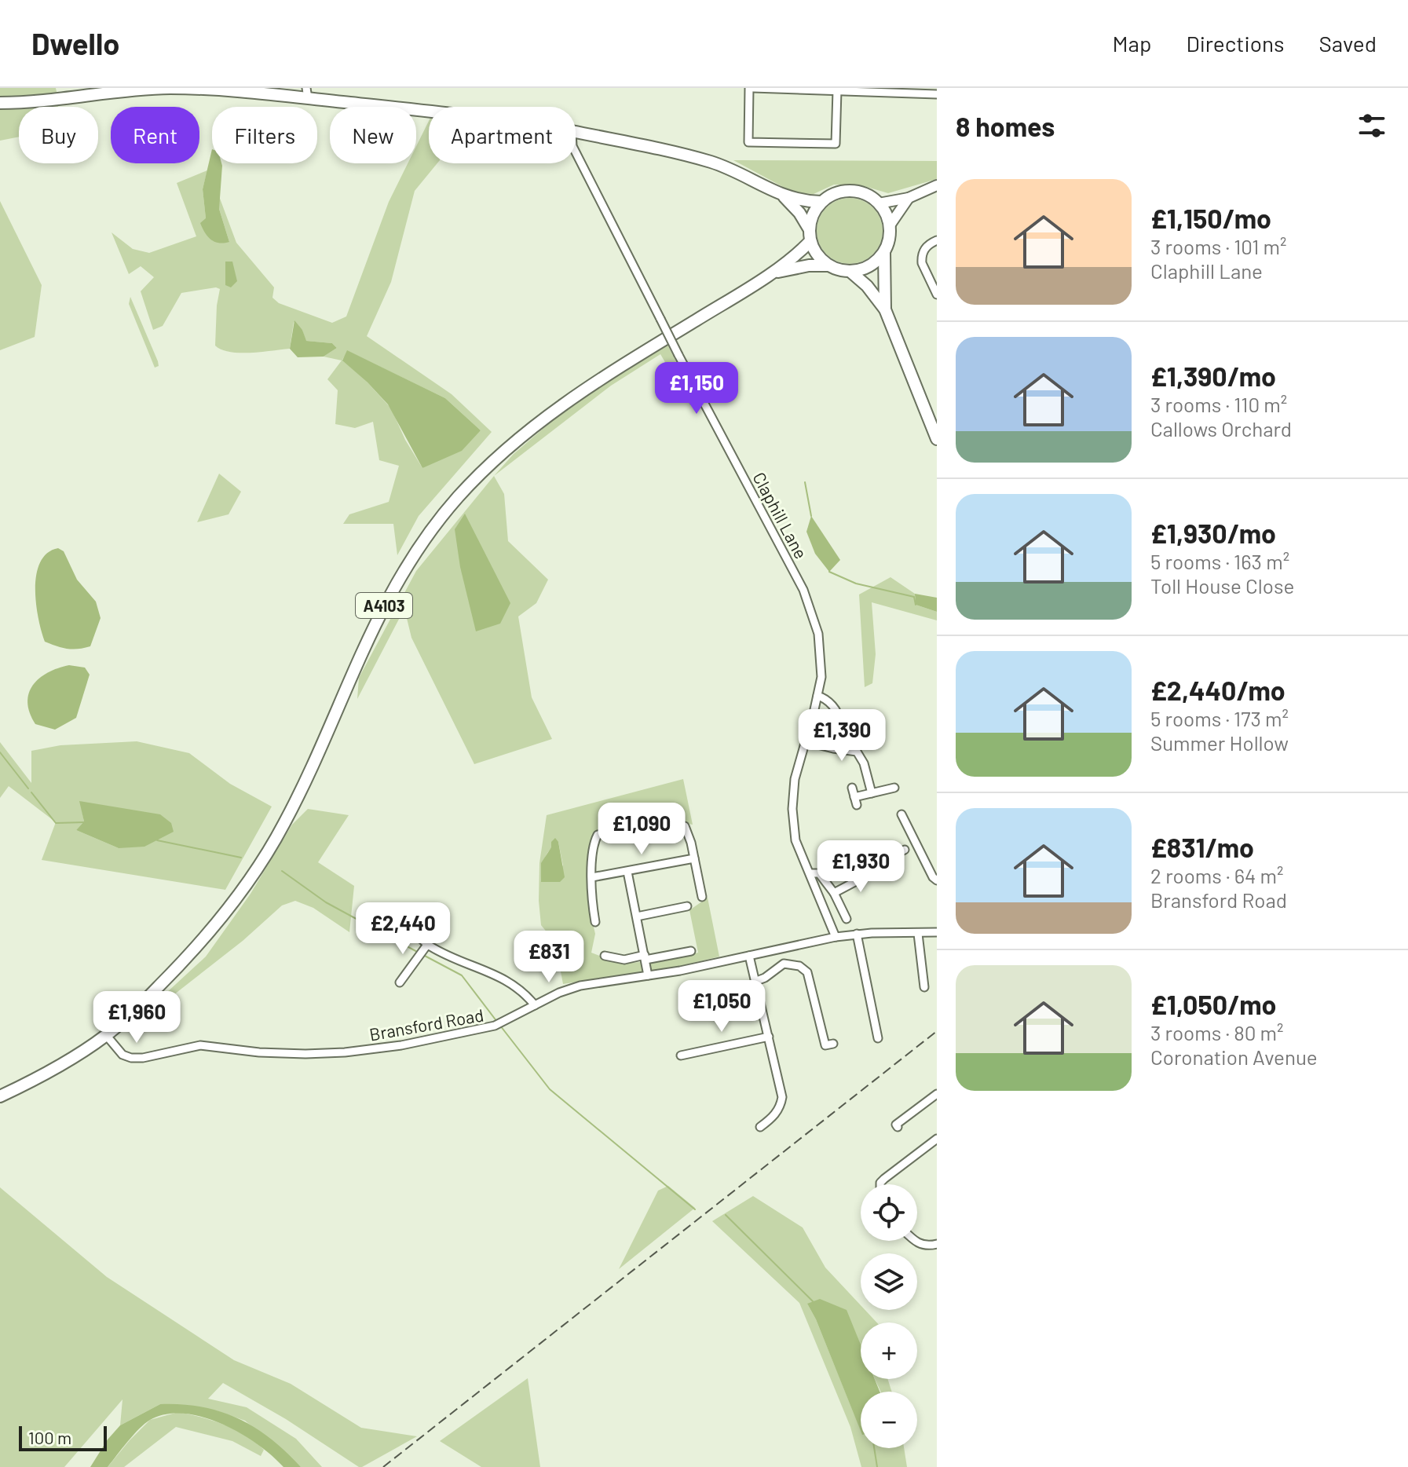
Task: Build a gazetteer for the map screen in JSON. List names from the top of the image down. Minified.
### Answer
{"streets":{"highway":["A4103"],"street":["Claphill Lane","Bransford Road"]},"crossings":[["Claphill Lane","Bransford Road"],["A4103","Bransford Road"]],"scale_bar":"100 m","page":{"header":"Dwello","nav":["Map","Directions","Saved"],"heading":"8 homes","chip":["Buy","Rent","Filters","New","Apartment"],"list":[{"name":"£1,150/mo","note":"3 rooms · 101 m² · Claphill Lane"},{"name":"£1,390/mo","note":"3 rooms · 110 m² · Callows Orchard"},{"name":"£1,930/mo","note":"5 rooms · 163 m² · Toll House Close"},{"name":"£2,440/mo","note":"5 rooms · 173 m² · Summer Hollow"},{"name":"£831/mo","note":"2 rooms · 64 m² · Bransford Road"},{"name":"£1,050/mo","note":"3 rooms · 80 m² · Coronation Avenue"}],"price":["£1,150","£1,390","£1,090","£1,930","£2,440","£831","£1,050","£1,960"],"map_buttons":["+","−"],"scale":"100 m"}}
